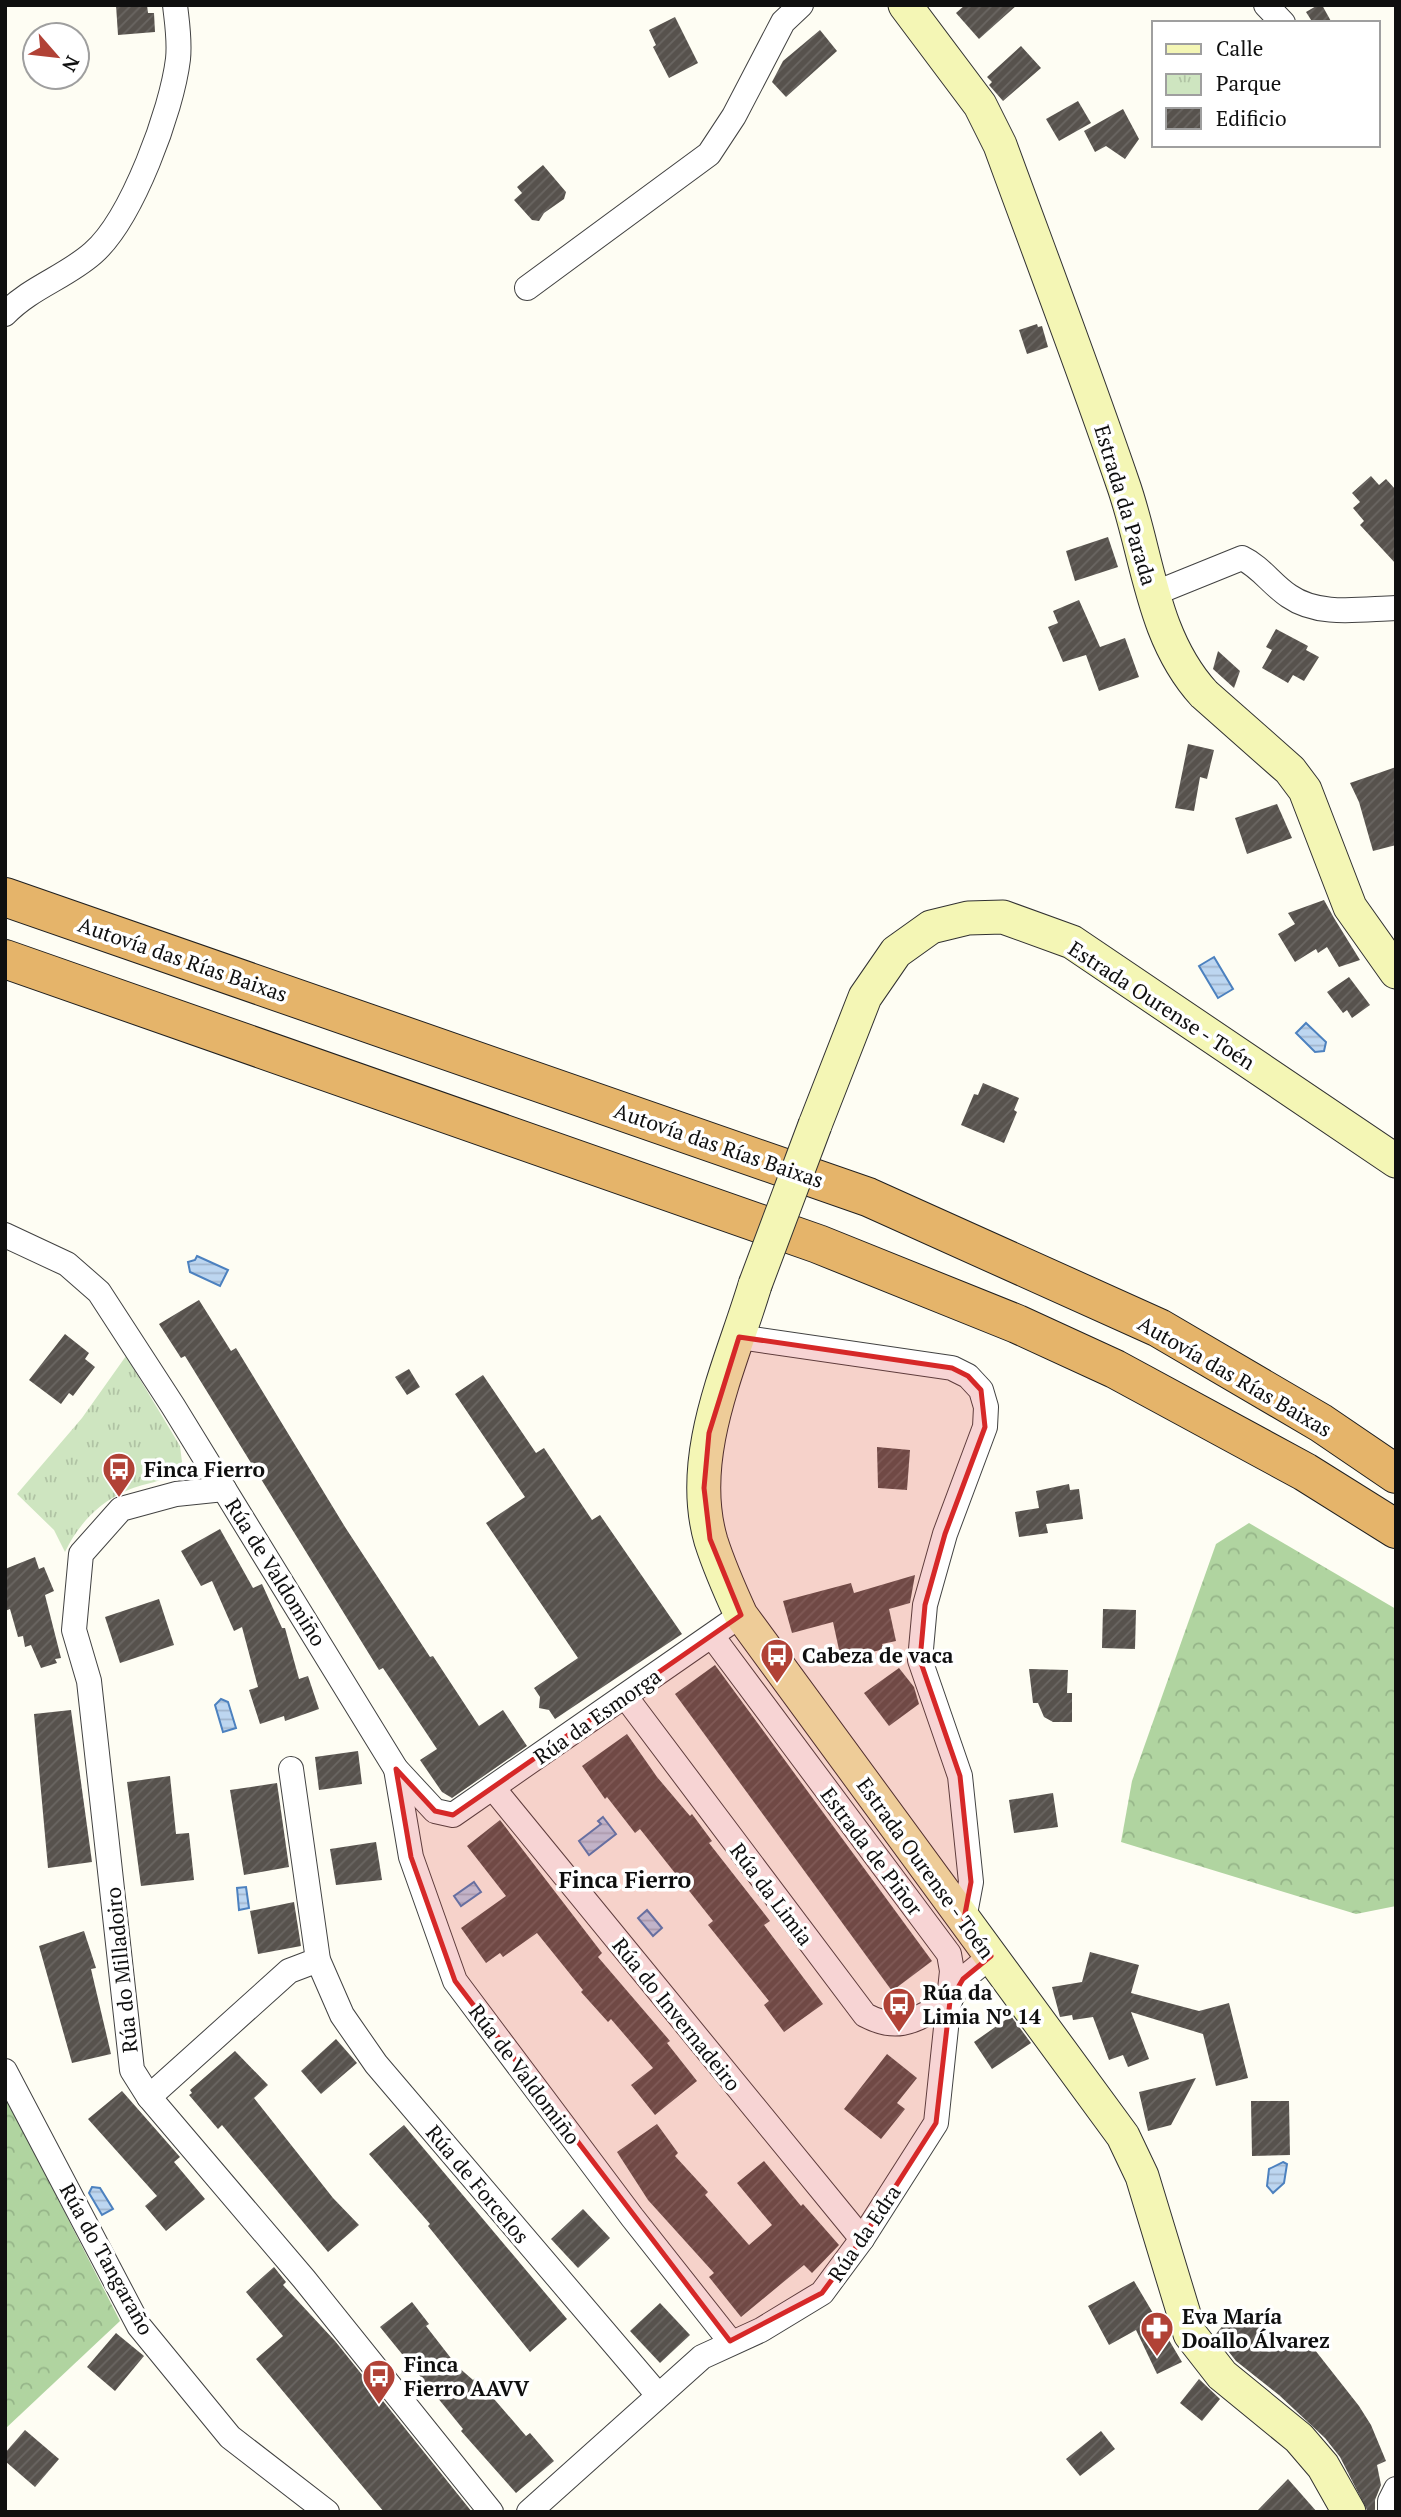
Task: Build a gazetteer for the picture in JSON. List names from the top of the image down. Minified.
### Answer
{"streets":{"highway":["Autovía das Rías Baixas"],"street":["Estrada da Parada","Estrada Ourense - Toén","Rúa de Valdomiño","Rúa da Esmorga","Estrada de Piñor","Rúa da Limia","Rúa do Milladoiro","Rúa do Invernadeiro","Rúa de Forcelos","Rúa da Edra","Rúa do Tangaraño"]},"crossings":[["Estrada Ourense - Toén","Rúa da Esmorga"],["Estrada Ourense - Toén","Rúa da Edra"],["Rúa de Valdomiño","Rúa da Esmorga"],["Rúa de Valdomiño","Rúa do Milladoiro"],["Rúa de Valdomiño","Rúa da Edra"],["Rúa da Esmorga","Estrada de Piñor"],["Rúa da Esmorga","Rúa da Limia"],["Rúa da Esmorga","Rúa do Invernadeiro"],["Estrada de Piñor","Rúa da Limia"],["Estrada de Piñor","Rúa da Edra"],["Rúa da Limia","Rúa da Edra"],["Rúa do Invernadeiro","Rúa da Edra"],["Rúa de Forcelos","Rúa da Edra"]],"districts":["Finca Fierro"],"places":{"bus stop":["Finca Fierro","Cabeza de vaca","Rúa da Limia Nº 14","Finca Fierro AAVV"],"pharmacy":["Eva María Doallo Álvarez"]},"legend":["Calle","Parque","Edificio"],"north":"bottom right"}
